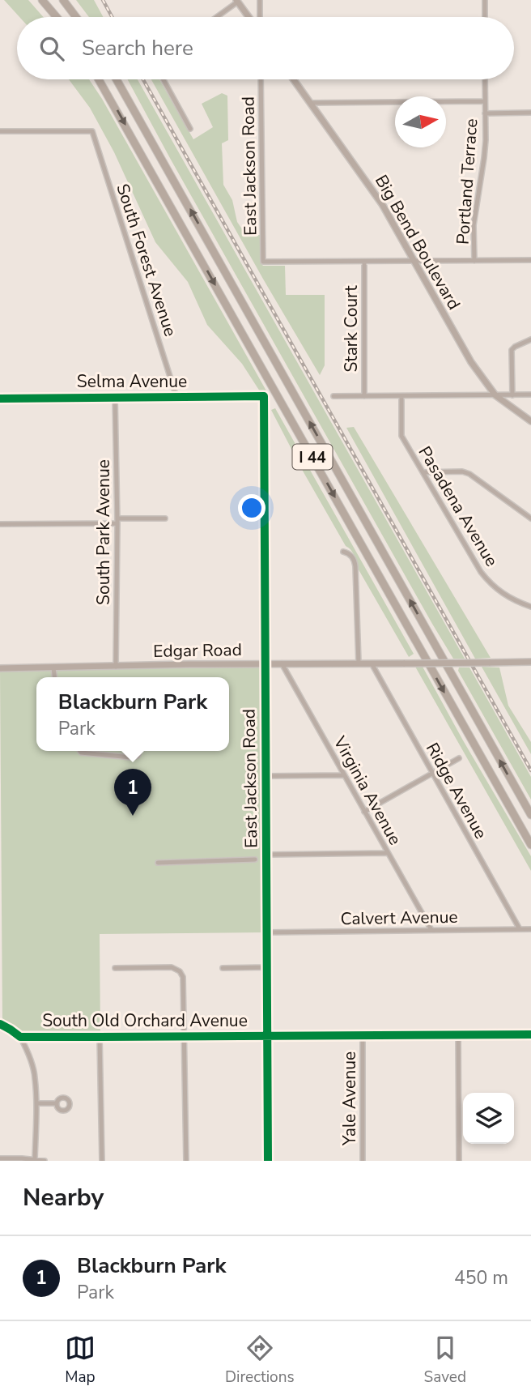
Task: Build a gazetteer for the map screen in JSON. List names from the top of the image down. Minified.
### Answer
{"streets":{"highway":["I 44"],"street":["East Jackson Road","Portland Terrace","Big Bend Boulevard","South Forest Avenue","Stark Court","Selma Avenue","Pasadena Avenue","South Park Avenue","Edgar Road","Virginia Avenue","Ridge Avenue","Calvert Avenue","South Old Orchard Avenue","Yale Avenue"]},"crossings":[["East Jackson Road","Stark Court"],["East Jackson Road","Selma Avenue"],["East Jackson Road","Edgar Road"],["East Jackson Road","Calvert Avenue"],["East Jackson Road","South Old Orchard Avenue"],["South Forest Avenue","Selma Avenue"],["Selma Avenue","South Park Avenue"],["South Park Avenue","Edgar Road"],["Edgar Road","Virginia Avenue"],["Edgar Road","Ridge Avenue"],["Virginia Avenue","Calvert Avenue"],["Ridge Avenue","Calvert Avenue"],["South Old Orchard Avenue","Yale Avenue"]],"north":"right","page":{"search":"Search here","popup":["Blackburn Park","Park"],"pins":"1","heading":"Nearby","list":[{"mark":"1","name":"Blackburn Park","note":"Park","value":"450 m"}],"nav":["Map","Directions","Saved"]}}
